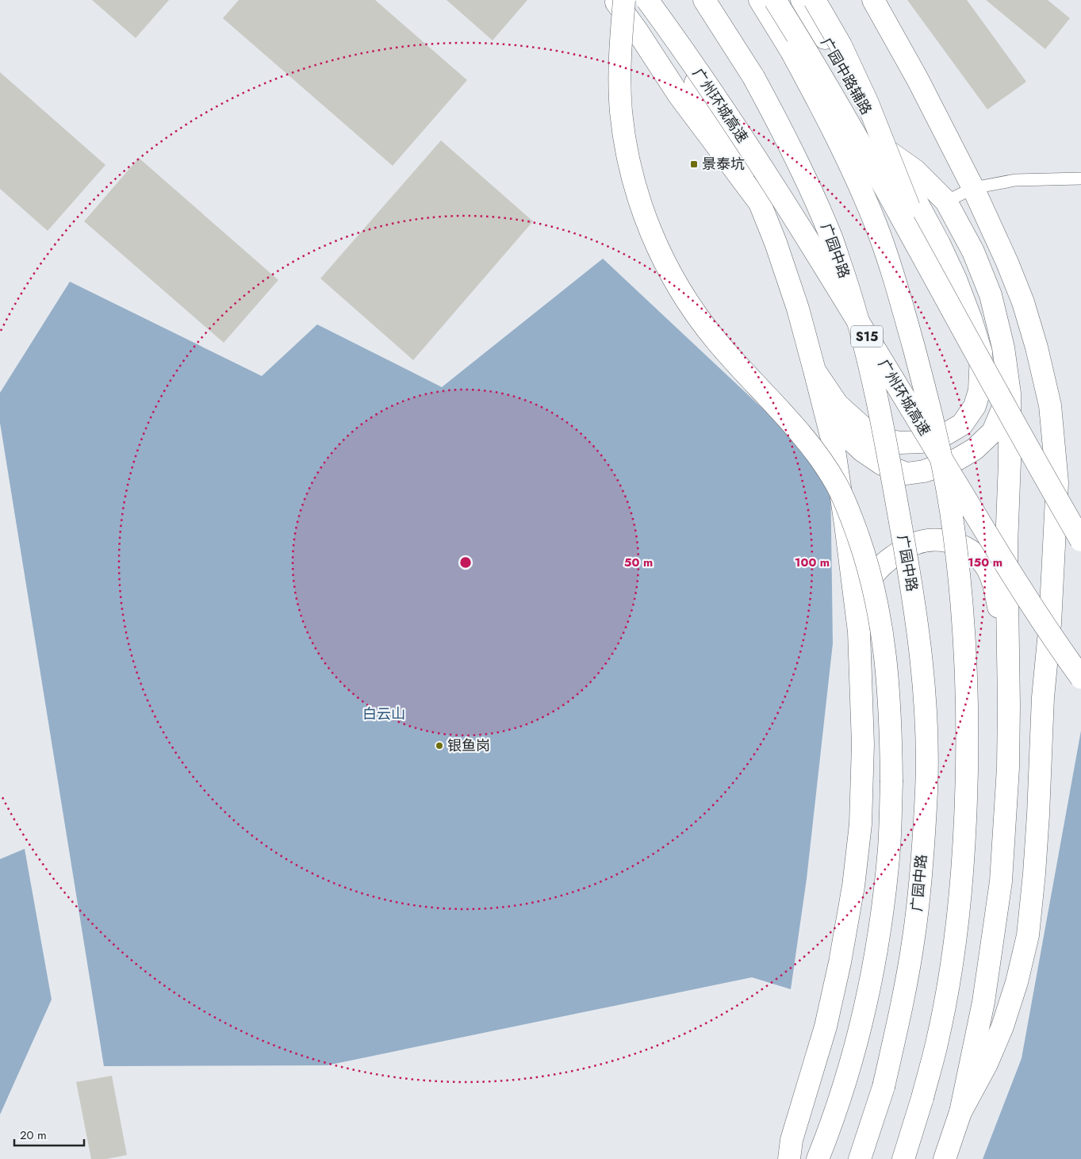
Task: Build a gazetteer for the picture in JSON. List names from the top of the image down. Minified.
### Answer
{"streets":{"main road":["广园中路辅路","广州环城高速","广园中路","S15"]},"parks":["白云山"],"places":{"transit":["景泰坑"],"other":["银鱼岗"]},"scale_bar":"20 m","rings":["50 m","100 m","150 m"]}
